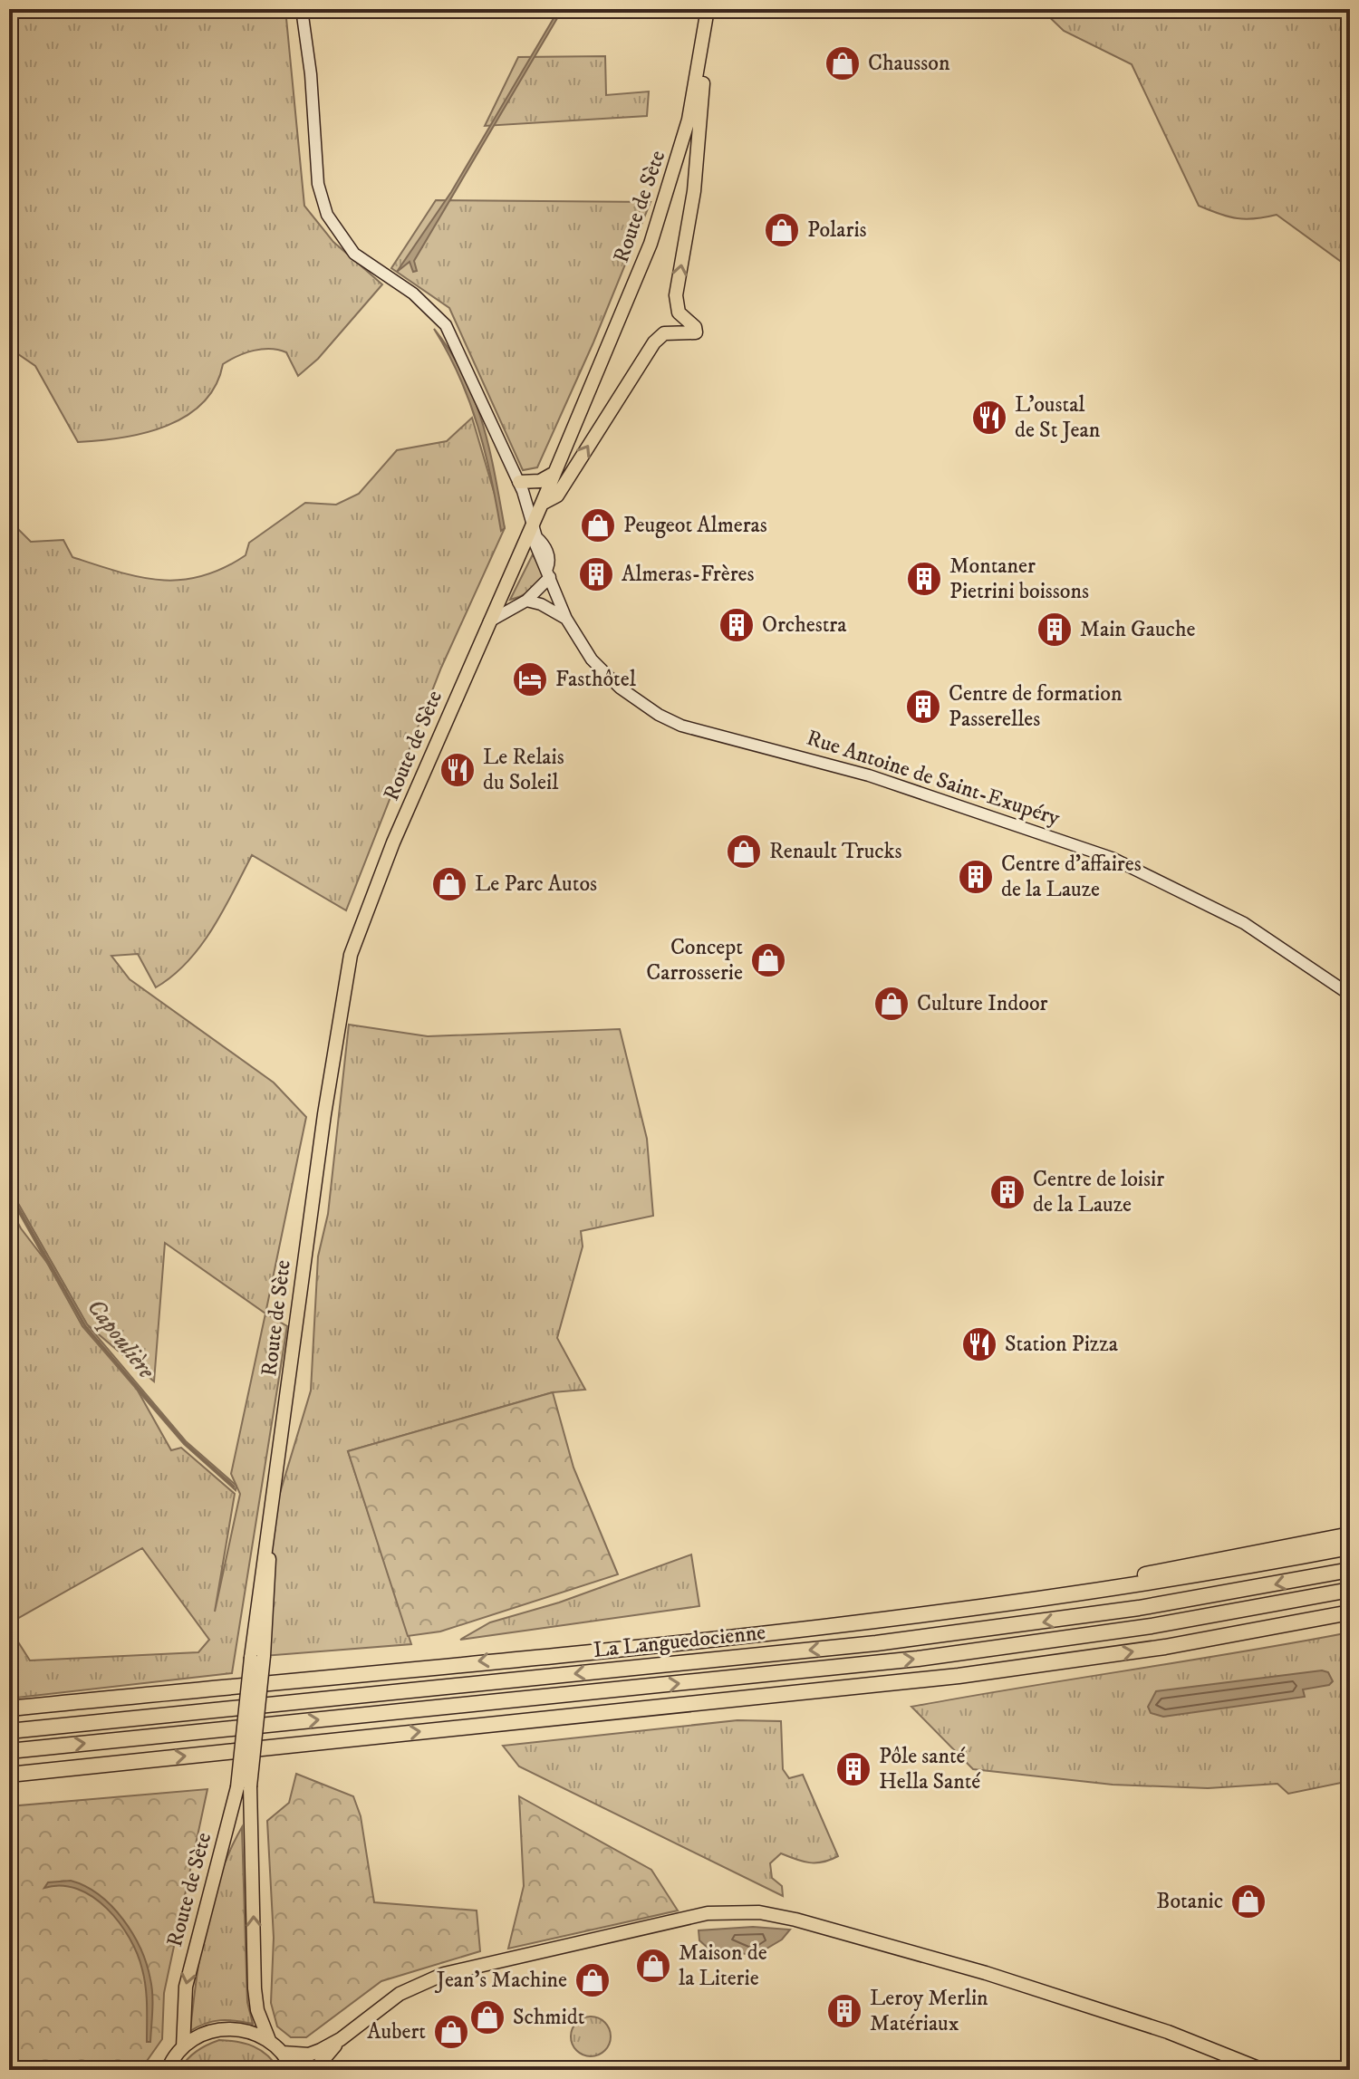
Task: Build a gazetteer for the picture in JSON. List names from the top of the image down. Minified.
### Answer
{"streets":{"highway":["La Languedocienne"],"main road":["Route de Sète"],"street":["Rue Antoine de Saint-Exupéry"]},"crossings":[["Route de Sète","Rue Antoine de Saint-Exupéry"]],"water":["Capoulière"],"places":{"shop":["Chausson","Polaris","Peugeot Almeras","Renault Trucks","Le Parc Autos","Concept Carrosserie","Culture Indoor","Botanic","Maison de la Literie","Jean's Machine","Schmidt","Aubert"],"restaurant":["L'oustal de St Jean","Le Relais du Soleil","Station Pizza"],"building":["Almeras-Frères","Montaner Pietrini boissons","Orchestra","Main Gauche","Centre de formation Passerelles","Centre d'affaires de la Lauze","Centre de loisir de la Lauze","Pôle santé Hella Santé","Leroy Merlin Matériaux"],"hotel":["Fasthôtel"]}}
